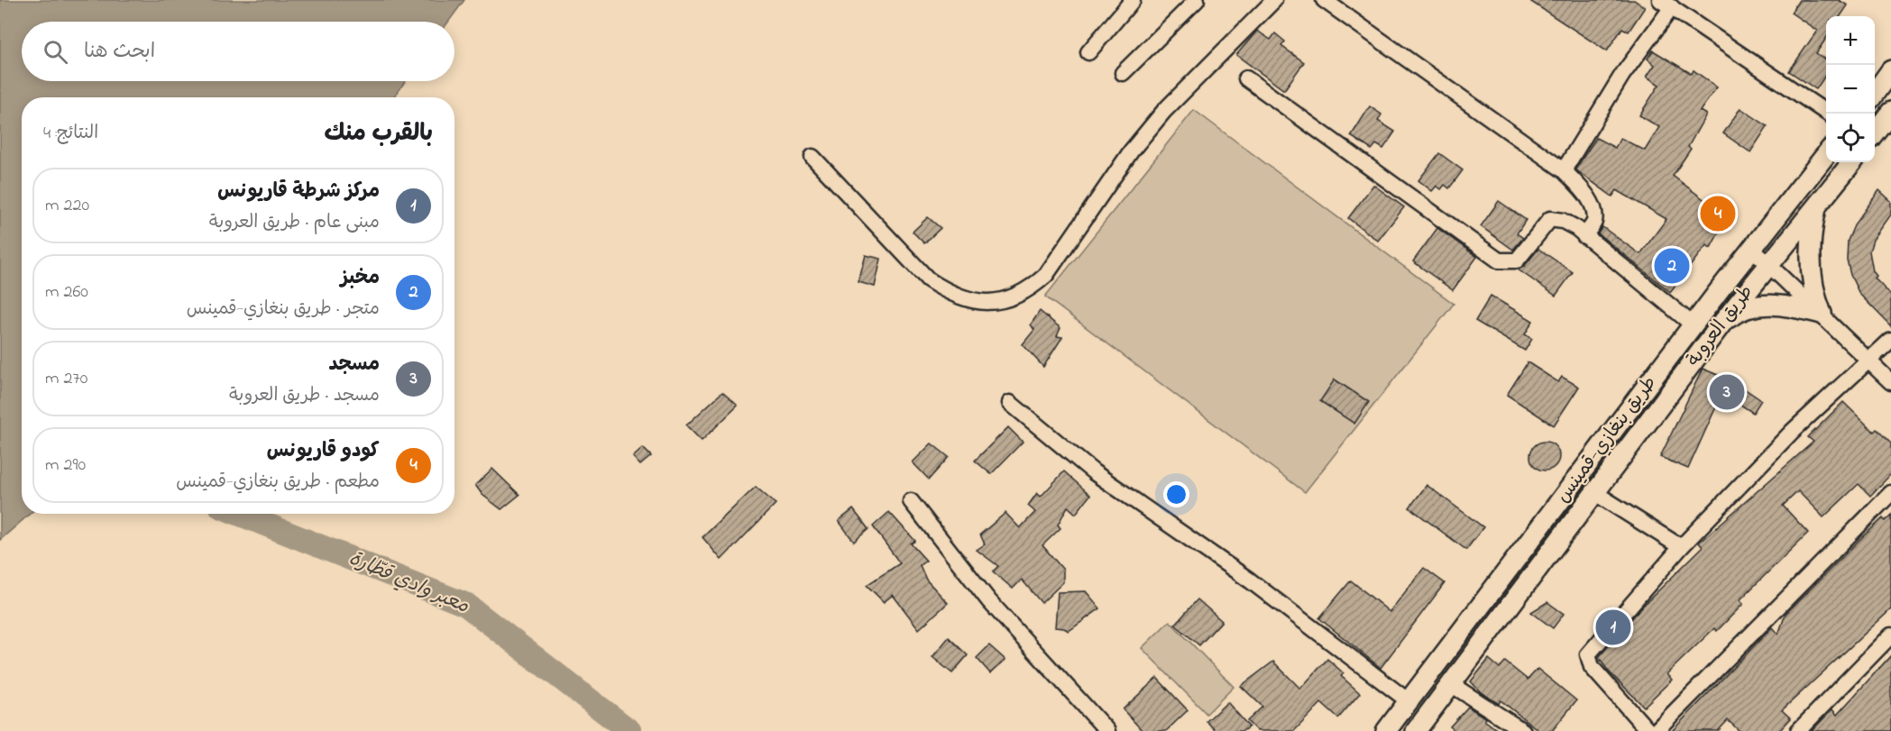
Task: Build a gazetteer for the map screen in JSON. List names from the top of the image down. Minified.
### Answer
{"streets":{"main road":["طريق العروبة","طريق بنغازي-قمينس"]},"water":["معبر وادي قطّارة"],"page":{"map_buttons":["+","−"],"search":"ابحث هنا","heading":["بالقرب منك","النتائج: 4"],"list":[{"mark":"1","name":"مركز شرطة قاريونس","note":"مبنى عام · طريق العروبة","value":"220 m"},{"mark":"2","name":"مخبز","note":"متجر · طريق بنغازي-قمينس","value":"260 m"},{"mark":"3","name":"مسجد","note":"مسجد · طريق العروبة","value":"270 m"},{"mark":"4","name":"كودو قاريونس","note":"مطعم · طريق بنغازي-قمينس","value":"290 m"}],"pins":["4","2","3","1"]}}
